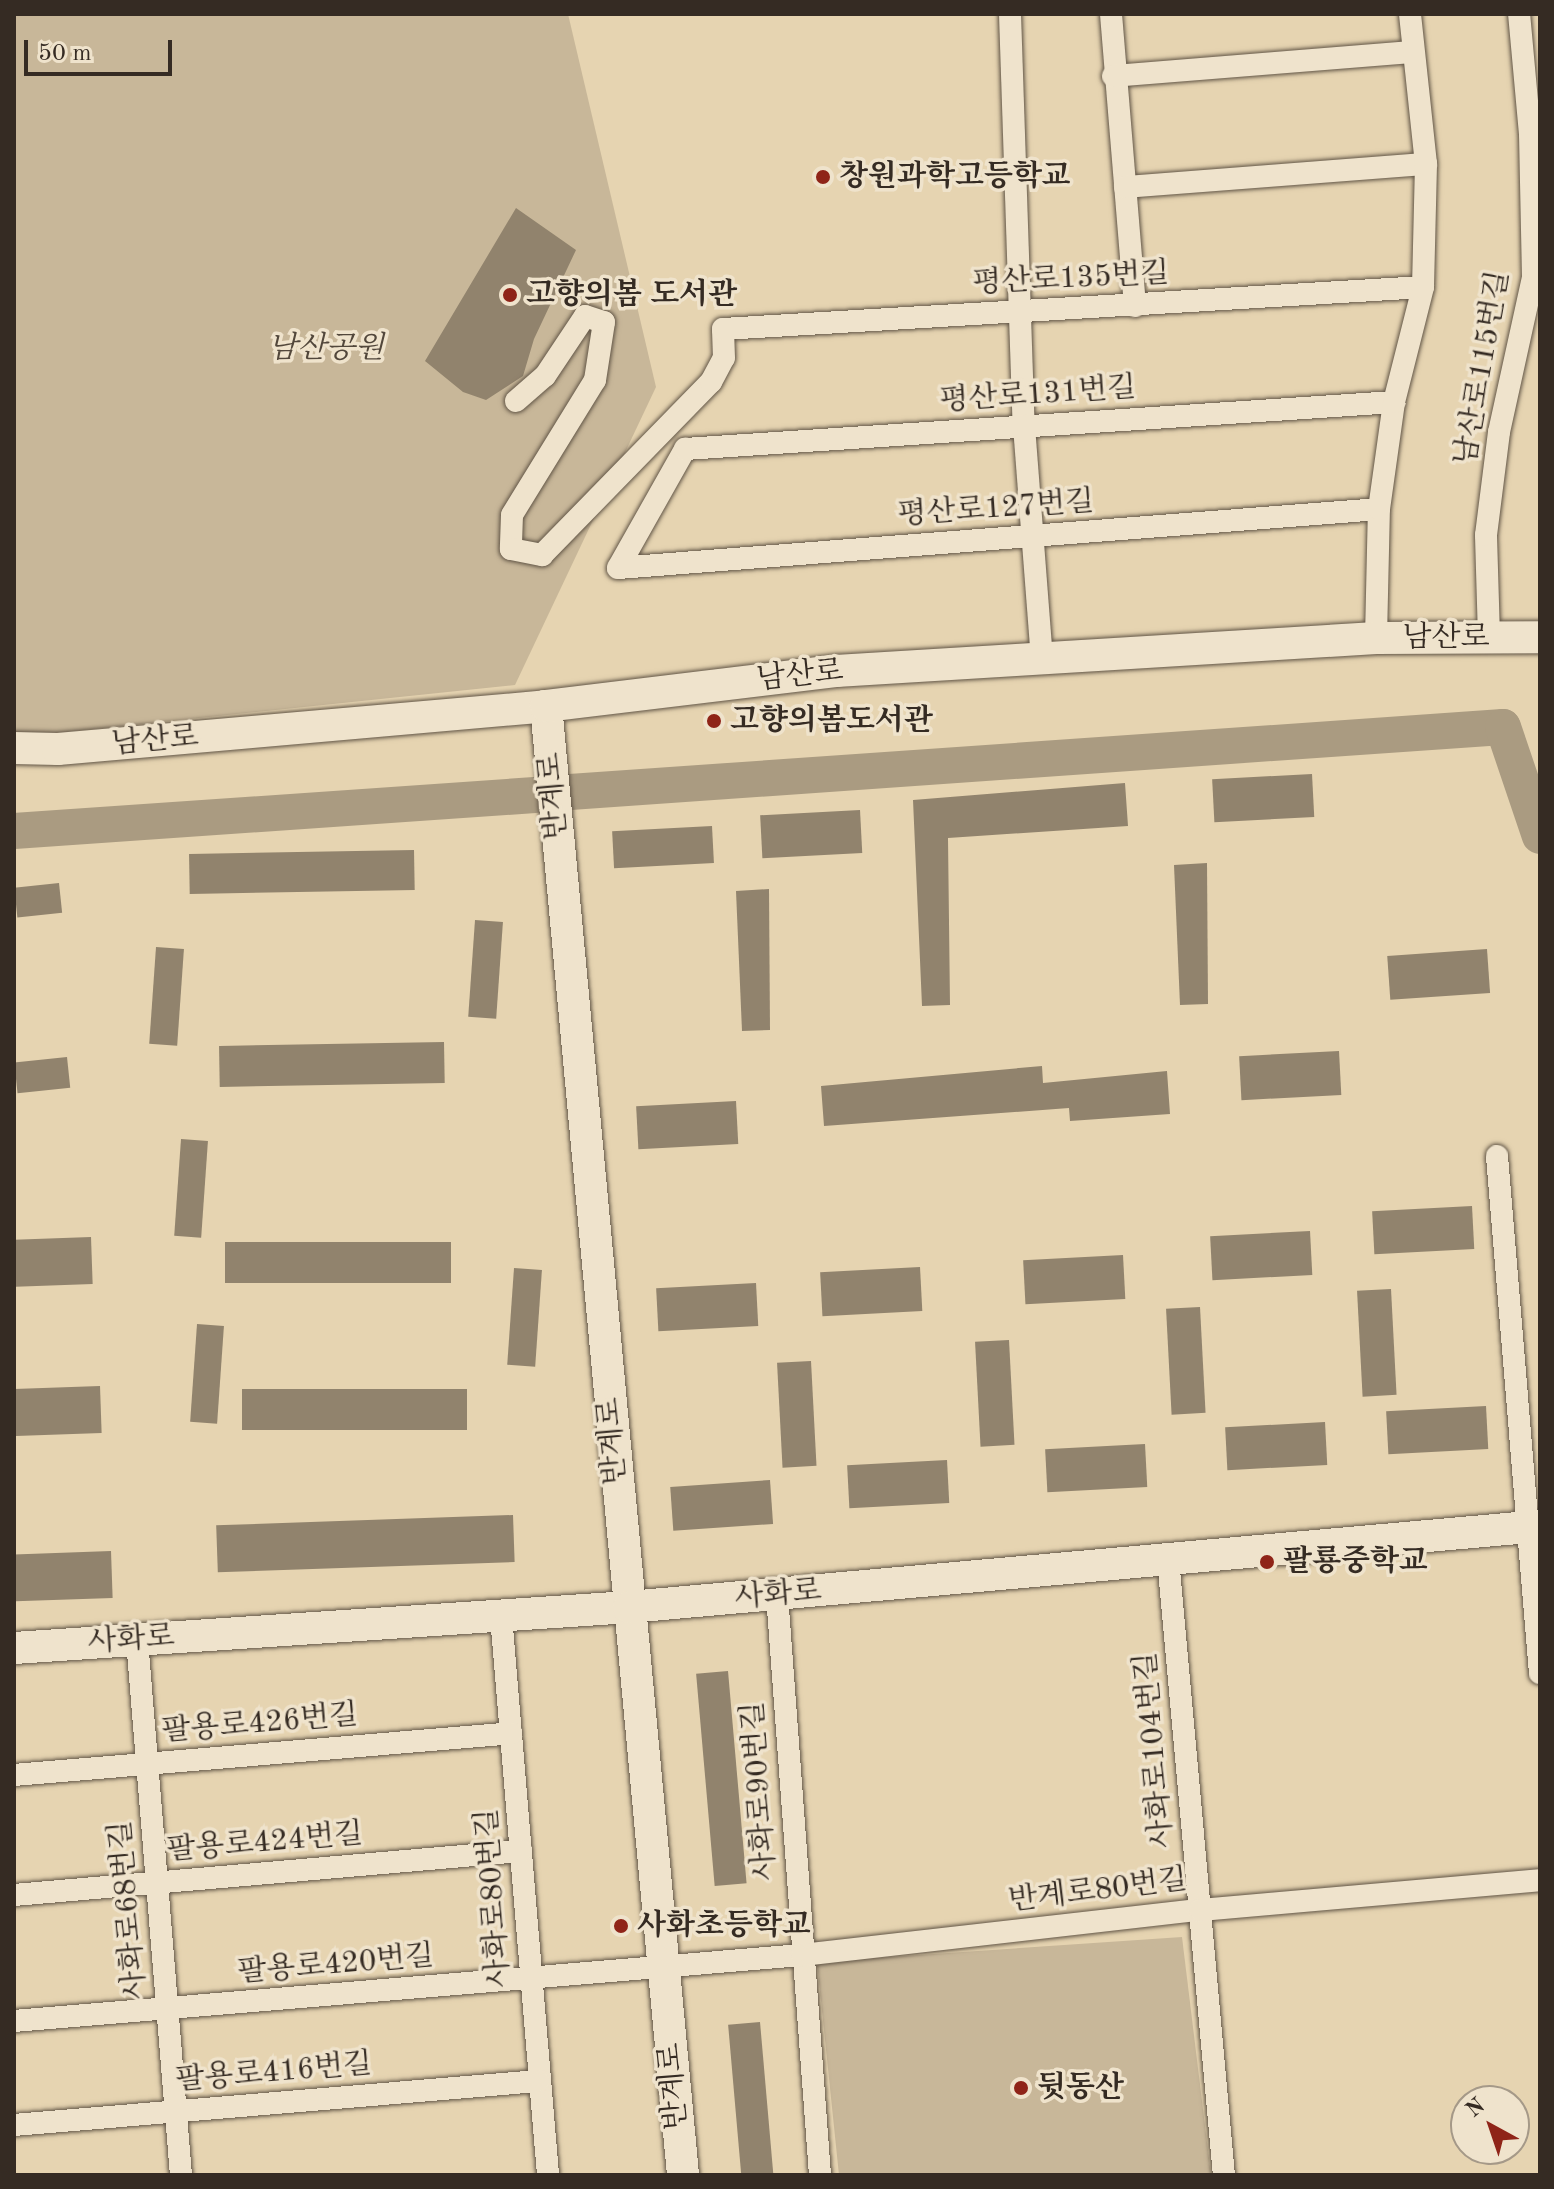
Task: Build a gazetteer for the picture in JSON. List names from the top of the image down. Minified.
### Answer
{"streets":{"main road":["남산로","반계로","사화로"],"street":["평산로135번길","남산로115번길","평산로131번길","평산로127번길","팔용로426번길","사화로104번길","사화로90번길","팔용로424번길","반계로80번길","사화로80번길","사화로68번길","팔용로420번길","팔용로416번길"]},"crossings":[["남산로115번길","남산로"],["평산로131번길","평산로127번길"],["남산로","반계로"],["반계로","사화로"],["반계로","반계로80번길"],["반계로","팔용로420번길"],["사화로","사화로104번길"],["사화로","사화로90번길"],["사화로","사화로80번길"],["사화로","사화로68번길"],["팔용로426번길","사화로80번길"],["팔용로426번길","사화로68번길"],["사화로104번길","반계로80번길"],["사화로90번길","반계로80번길"],["팔용로424번길","사화로80번길"],["팔용로424번길","사화로68번길"],["반계로80번길","팔용로420번길"],["사화로80번길","팔용로420번길"],["사화로80번길","팔용로416번길"],["사화로68번길","팔용로420번길"],["사화로68번길","팔용로416번길"]],"parks":["남산공원"],"places":["창원과학고등학교","고향의봄 도서관","고향의봄도서관","팔룡중학교","사화초등학교","뒷동산"],"scale_bar":"50 m","north":"top left"}
